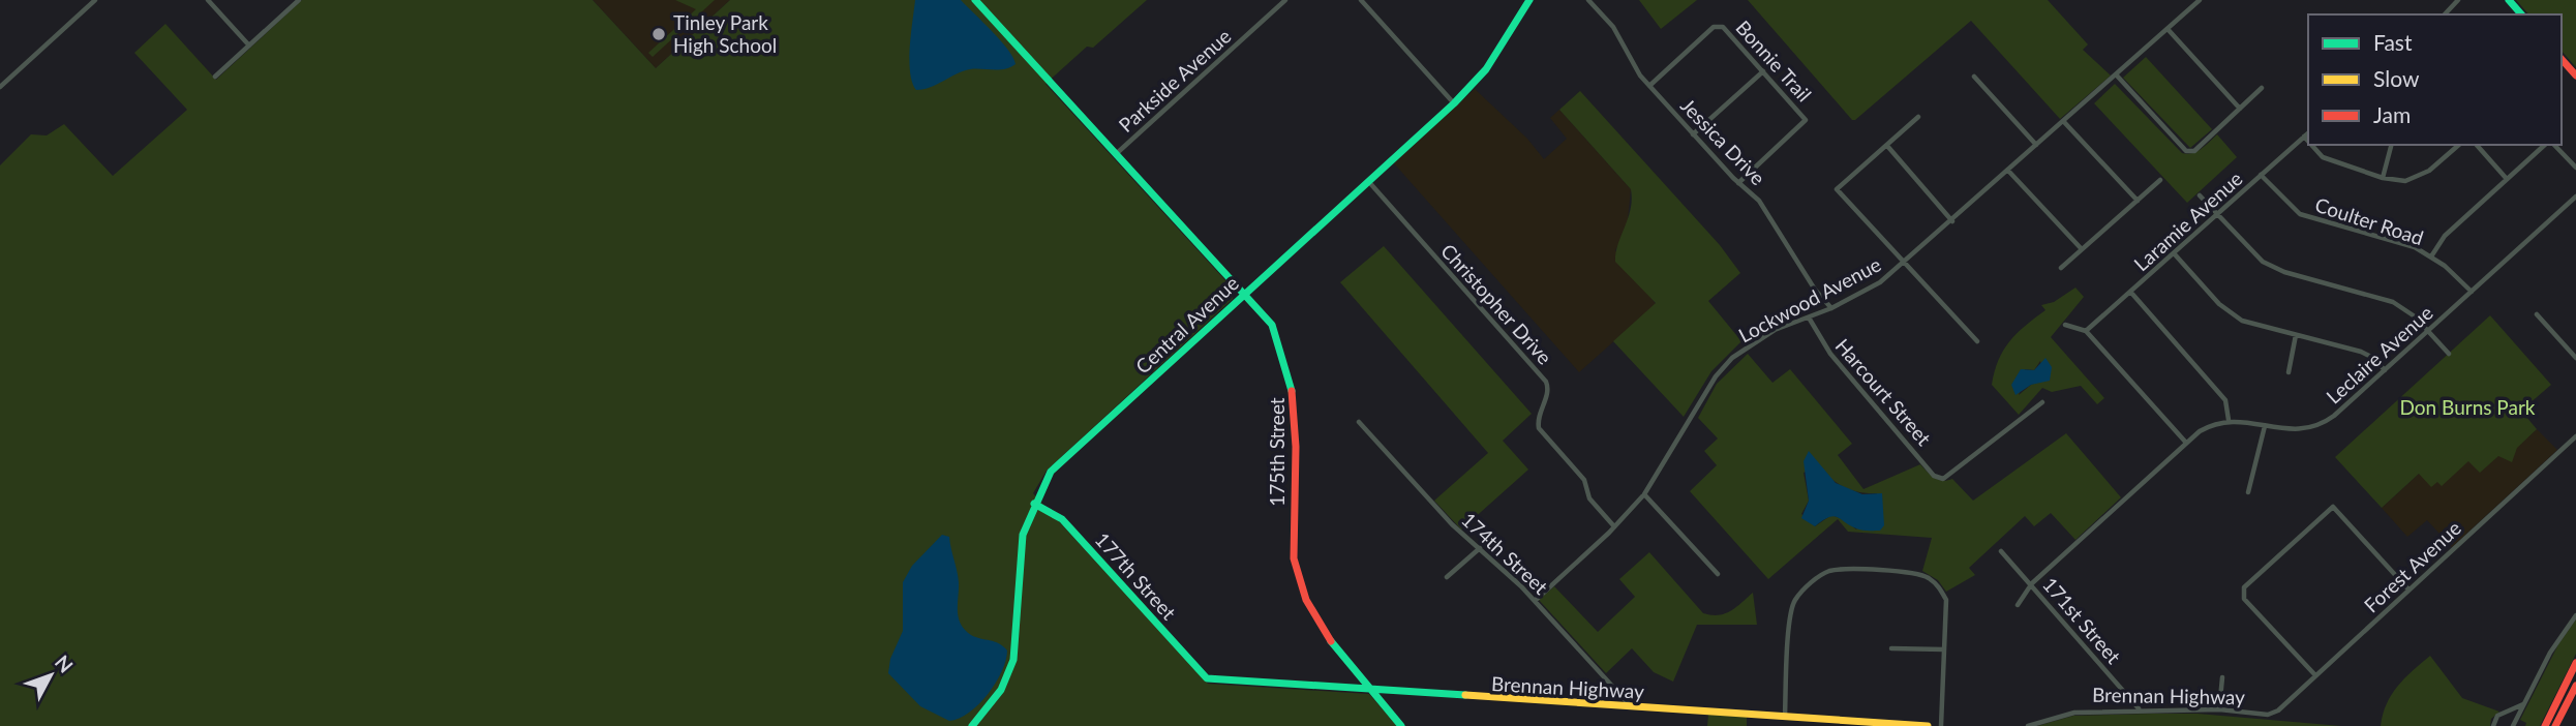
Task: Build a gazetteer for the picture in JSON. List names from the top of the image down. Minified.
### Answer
{"streets":{"street":["Bonnie Trail","Parkside Avenue","Jessica Drive","Laramie Avenue","Coulter Road","Lockwood Avenue","Christopher Drive","Central Avenue","Leclaire Avenue","Harcourt Street","175th Street","174th Street","Forest Avenue","177th Street","171st Street","Brennan Highway"]},"crossings":[["Bonnie Trail","Jessica Drive"],["Parkside Avenue","175th Street"],["Jessica Drive","Lockwood Avenue"],["Laramie Avenue","Coulter Road"],["Coulter Road","Leclaire Avenue"],["Lockwood Avenue","Christopher Drive"],["Lockwood Avenue","Harcourt Street"],["Lockwood Avenue","174th Street"],["Christopher Drive","Central Avenue"],["Central Avenue","175th Street"],["Central Avenue","177th Street"],["175th Street","Brennan Highway"],["174th Street","Brennan Highway"],["Forest Avenue","Brennan Highway"],["177th Street","Brennan Highway"],["171st Street","Brennan Highway"]],"parks":["Don Burns Park"],"places":["Tinley Park High School"],"legend":["Fast","Slow","Jam"],"north":"top right"}
